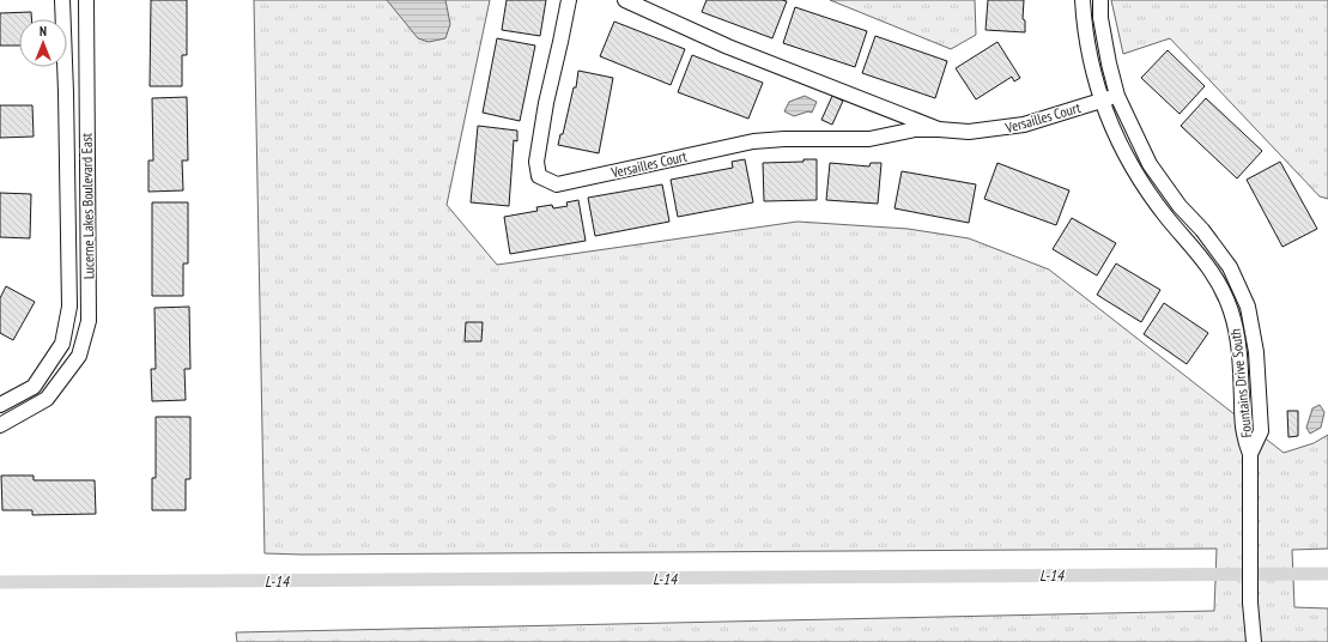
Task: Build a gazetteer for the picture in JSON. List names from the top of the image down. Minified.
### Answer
{"streets":{"street":["Versailles Court","Lucerne Lakes Boulevard East","Fountains Drive South"]},"crossings":[["Versailles Court","Fountains Drive South"]],"water":["L-14"],"north":"top"}
